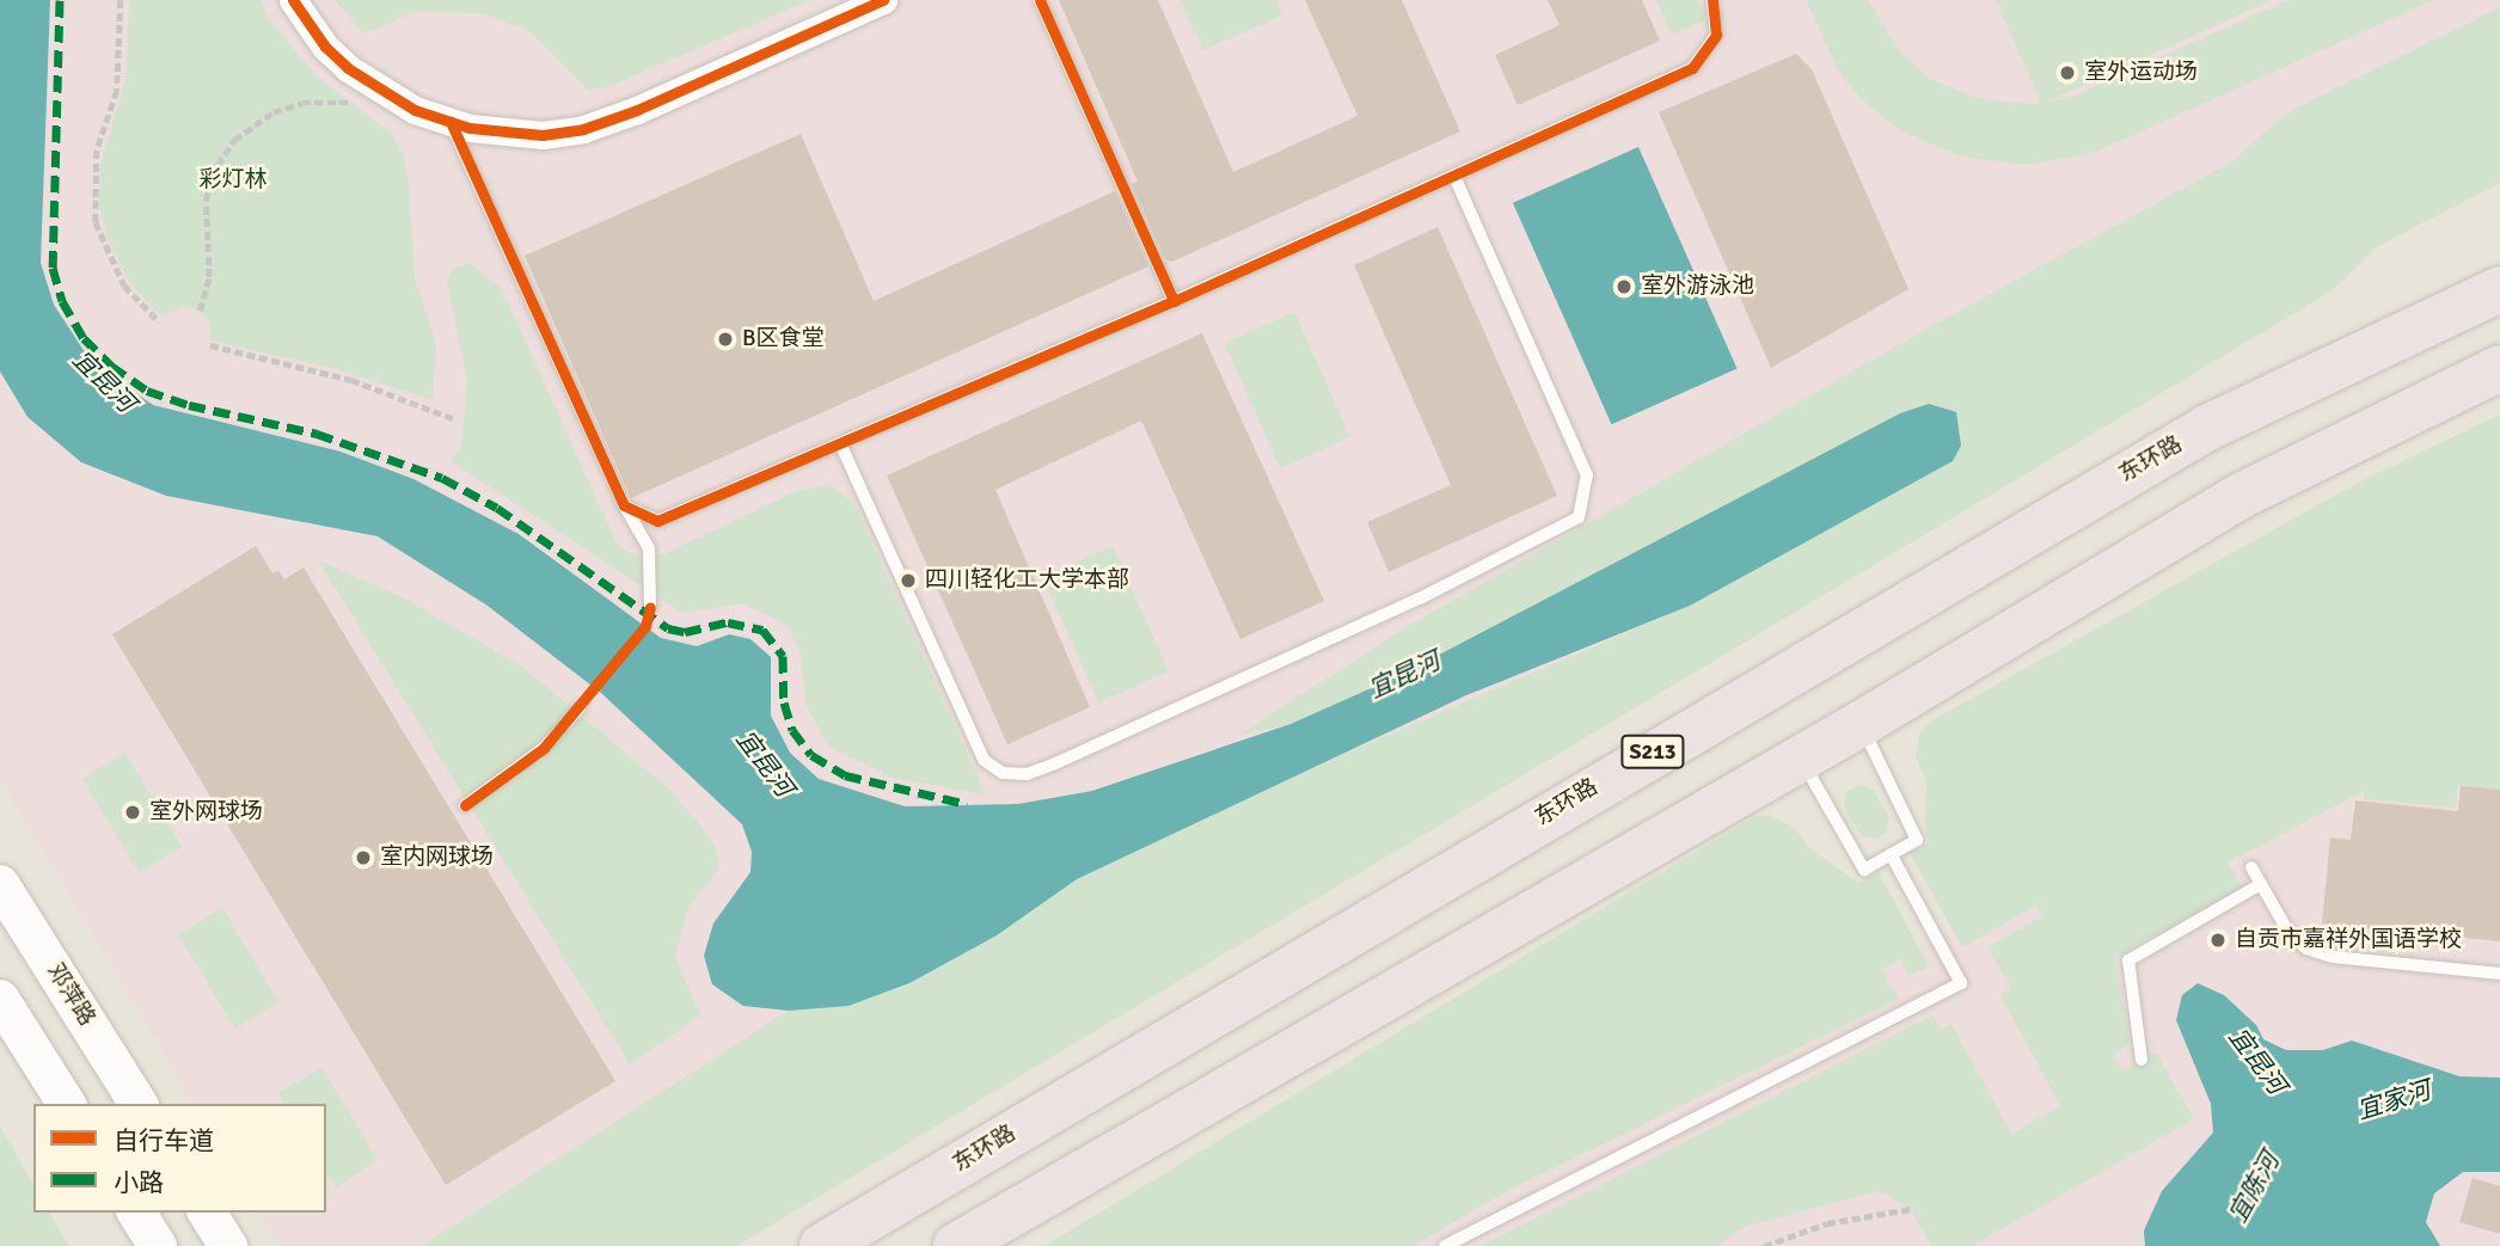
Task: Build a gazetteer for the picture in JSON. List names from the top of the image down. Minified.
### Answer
{"streets":{"highway":["东环路","S213"],"main road":["邓萍路"]},"water":["宜昆河","宜家河","宜陈河"],"parks":["彩灯林"],"places":["室外运动场","室外游泳池","B区食堂","四川轻化工大学本部","室外网球场","室内网球场","自贡市嘉祥外国语学校"],"legend":["自行车道","小路"]}
